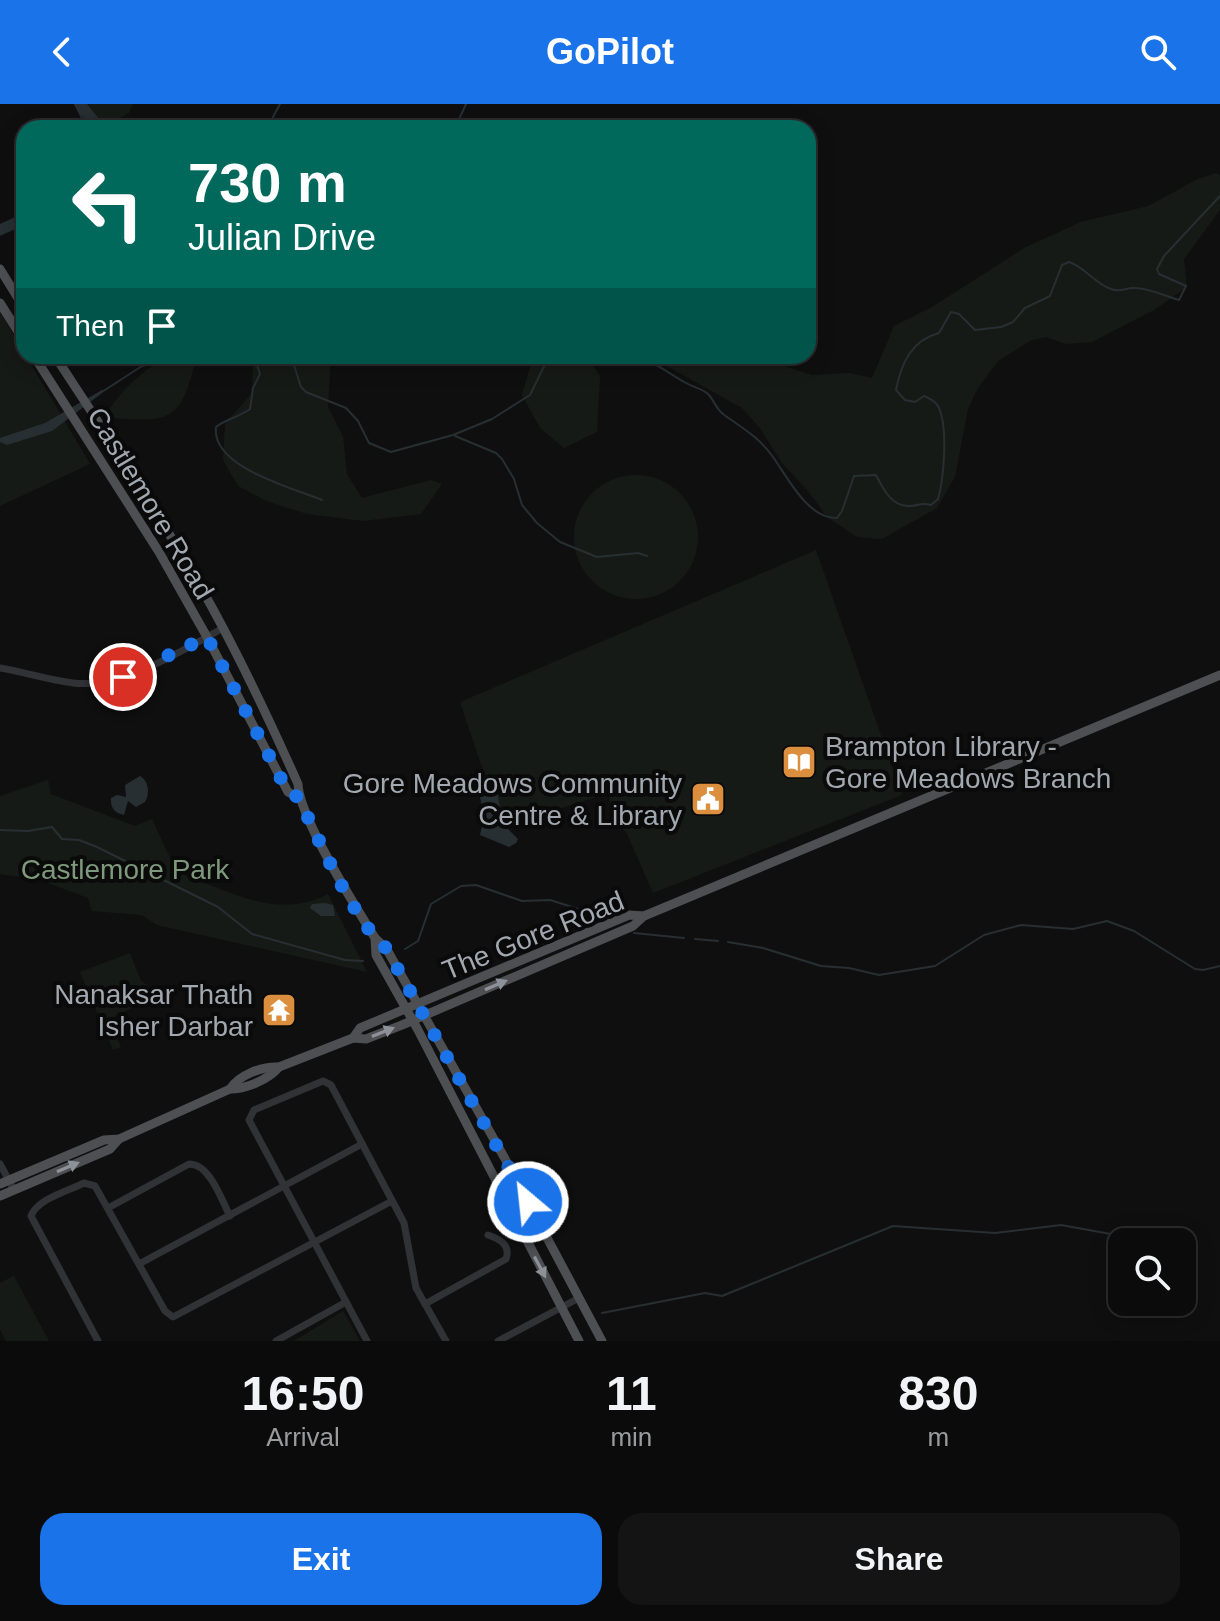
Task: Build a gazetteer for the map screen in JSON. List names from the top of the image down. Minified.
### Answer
{"streets":{"main road":["Castlemore Road","The Gore Road"]},"crossings":[["Castlemore Road","The Gore Road"]],"parks":["Castlemore Park"],"places":{"library":["Brampton Library - Gore Meadows Branch"],"public building":["Gore Meadows Community Centre & Library"],"temple":["Nanaksar Thath Isher Darbar"]},"page":{"header":"GoPilot","turn":["730 m","Julian Drive"],"then":"Then","eta":["16:50","Arrival","11","min","830","m"],"buttons":["Exit","Share"]}}
